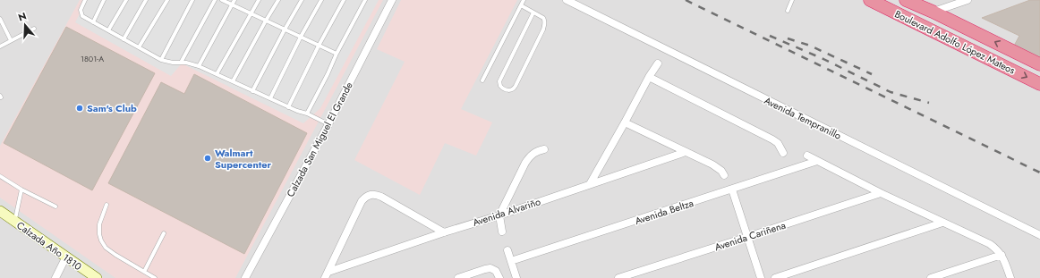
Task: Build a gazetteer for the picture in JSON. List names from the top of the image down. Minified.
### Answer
{"streets":{"highway":["Boulevard Adolfo López Mateos"],"street":["Avenida Tempranillo","Calzada San Miguel El Grande","Avenida Alvariño","Avenida Beltza","Avenida Cariñena","Calzada Año 1810"]},"places":["Sam's Club","Walmart Supercenter"],"house_numbers":["1801-A"],"north":"top"}
